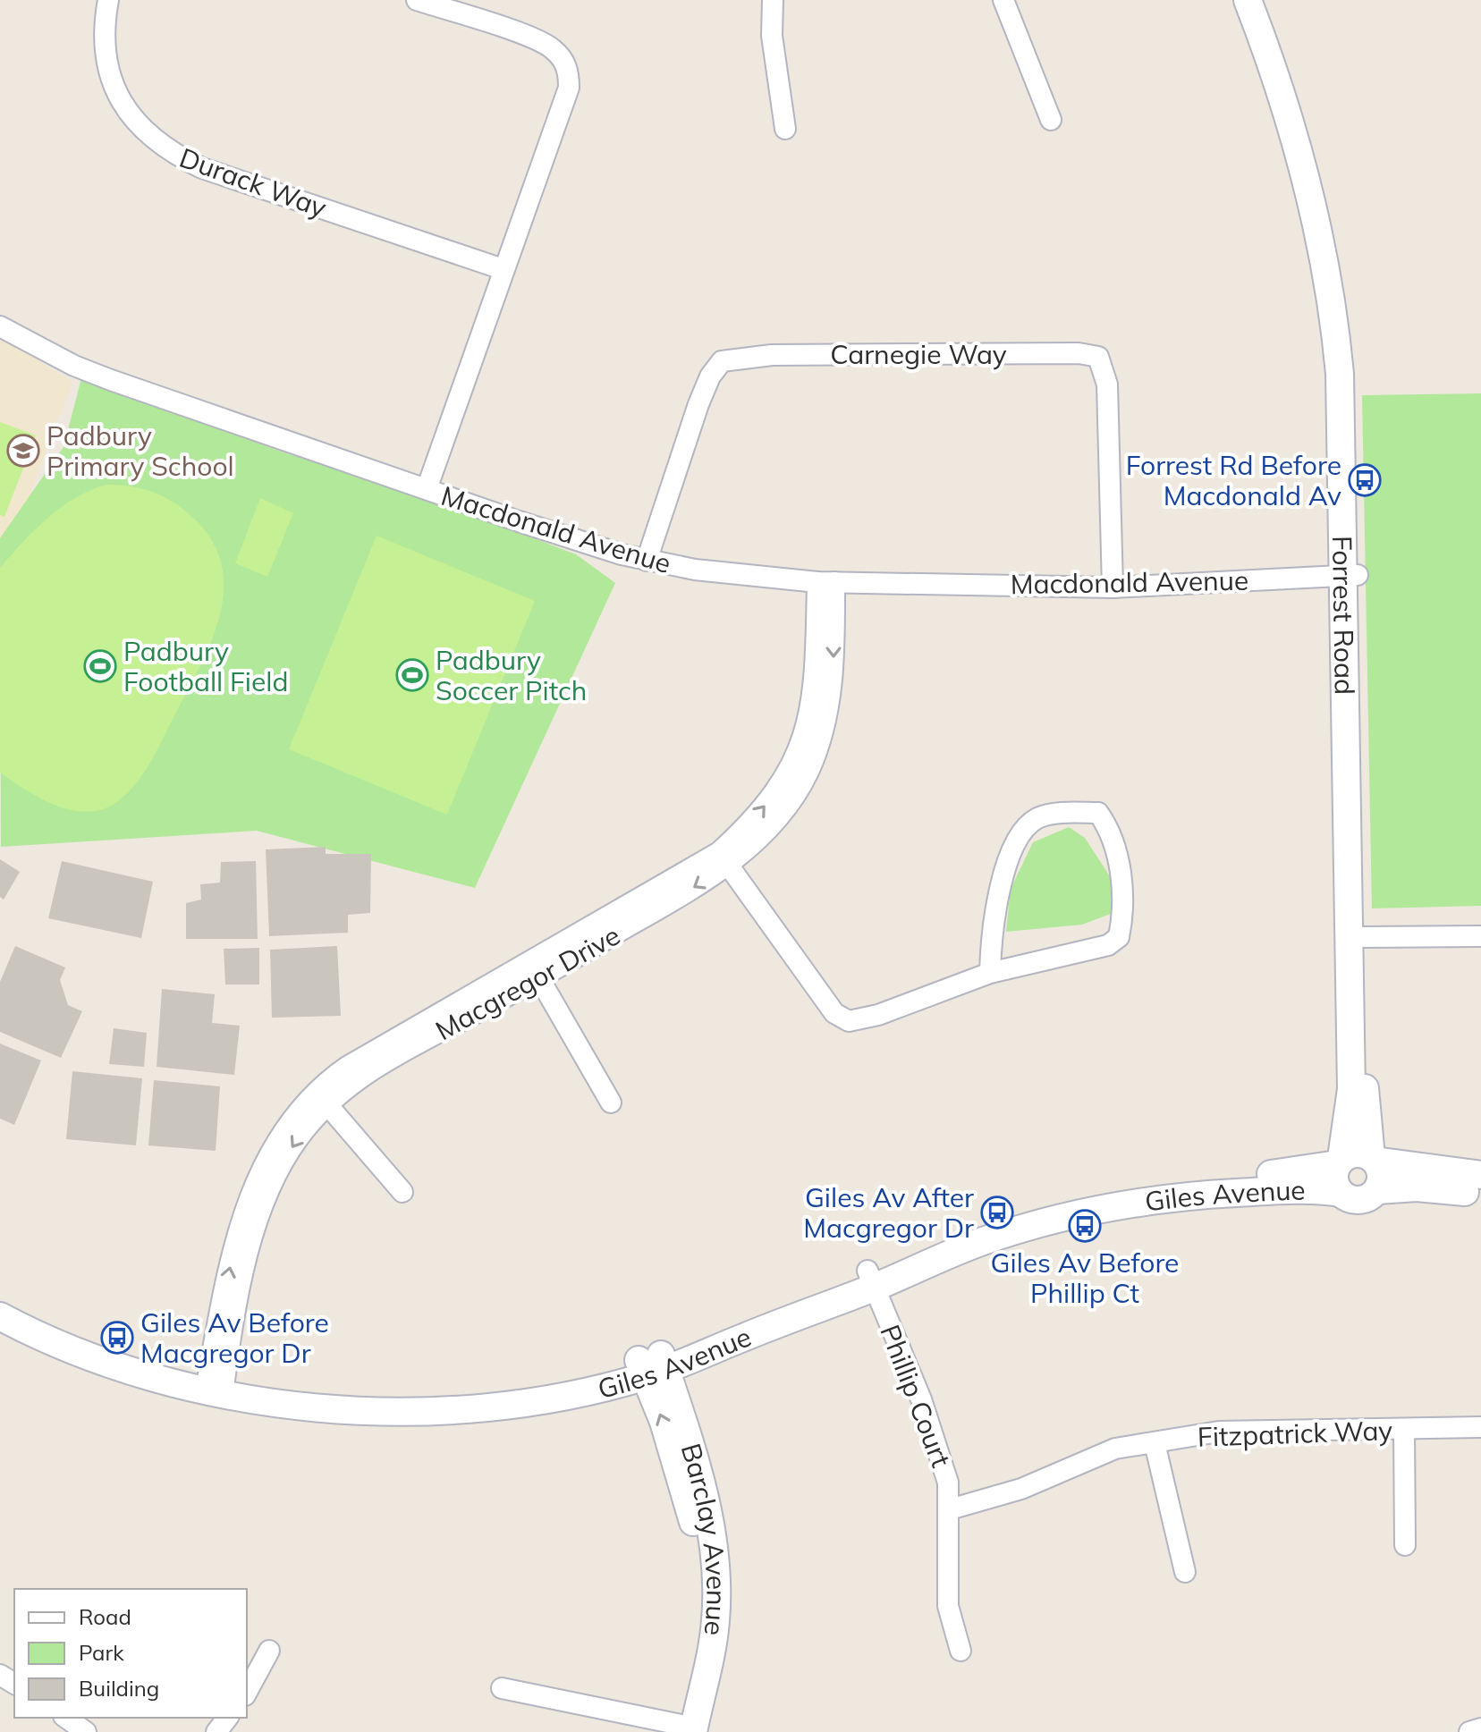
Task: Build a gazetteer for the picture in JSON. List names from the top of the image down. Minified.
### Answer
{"streets":{"street":["Durack Way","Carnegie Way","Macdonald Avenue","Forrest Road","Macgregor Drive","Giles Avenue","Phillip Court","Fitzpatrick Way","Barclay Avenue"]},"crossings":[["Carnegie Way","Macdonald Avenue"],["Macdonald Avenue","Forrest Road"],["Macdonald Avenue","Macgregor Drive"],["Forrest Road","Giles Avenue"],["Macgregor Drive","Giles Avenue"],["Giles Avenue","Phillip Court"],["Giles Avenue","Barclay Avenue"],["Phillip Court","Fitzpatrick Way"]],"places":{"school or university":["Padbury Primary School"],"bus stop":["Forrest Rd Before Macdonald Av","Giles Av After Macgregor Dr","Giles Av Before Phillip Ct","Giles Av Before Macgregor Dr"],"sports":["Padbury Football Field","Padbury Soccer Pitch"]},"legend":["Road","Park","Building"]}
